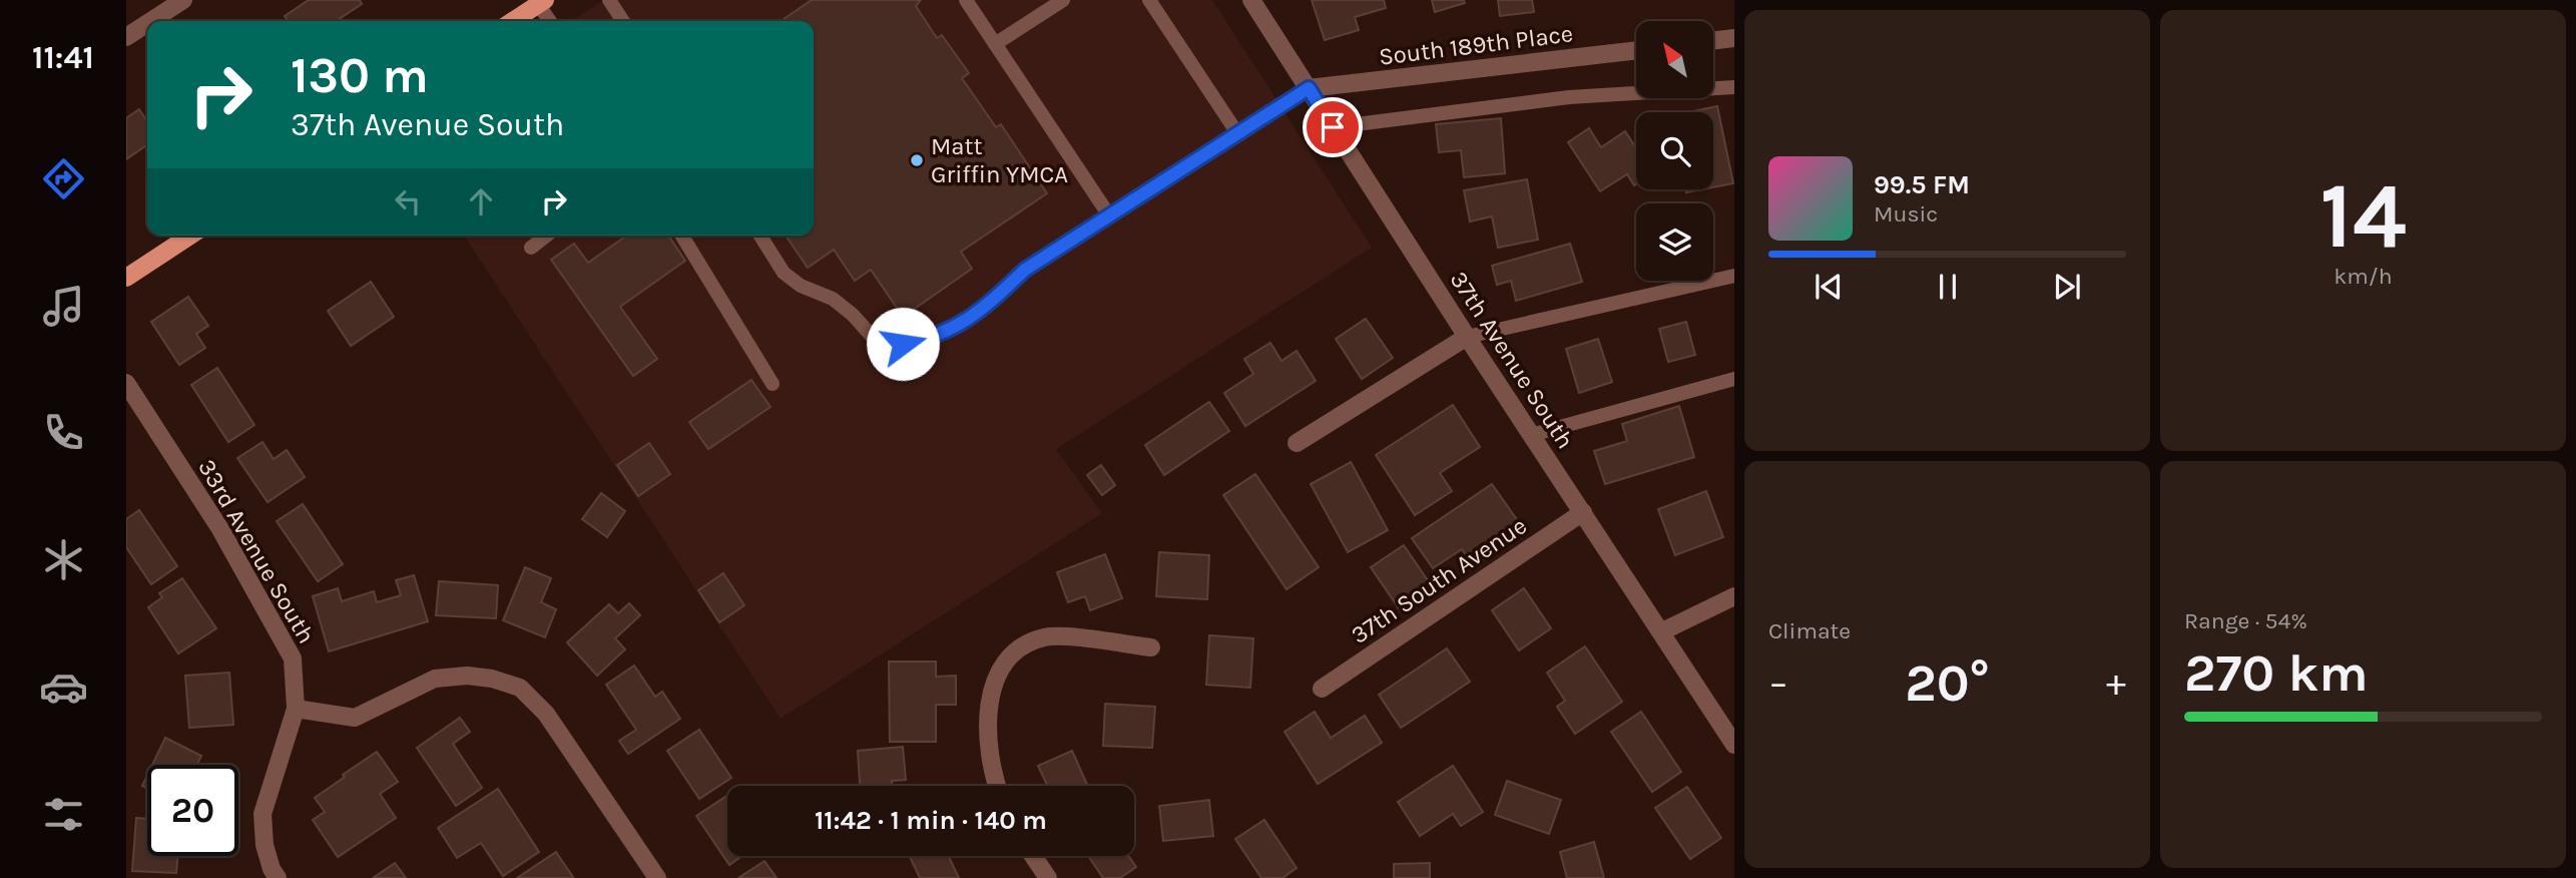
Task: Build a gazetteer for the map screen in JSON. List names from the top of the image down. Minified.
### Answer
{"streets":{"street":["South 189th Place","37th Avenue South","33rd Avenue South","37th South Avenue"]},"crossings":[["South 189th Place","37th Avenue South"],["37th Avenue South","37th South Avenue"]],"places":["Matt Griffin YMCA"],"north":"top left","page":{"tabs":"11:41","tile":[["14","km/h"],"Climate",["Range · 54%","270 km"]],"turn":["130 m","37th Avenue South"],"song":["99.5 FM","Music"],"heat":["−","20°","+"],"limit":"20","trip":"11:42 · 1 min · 140 m"}}
